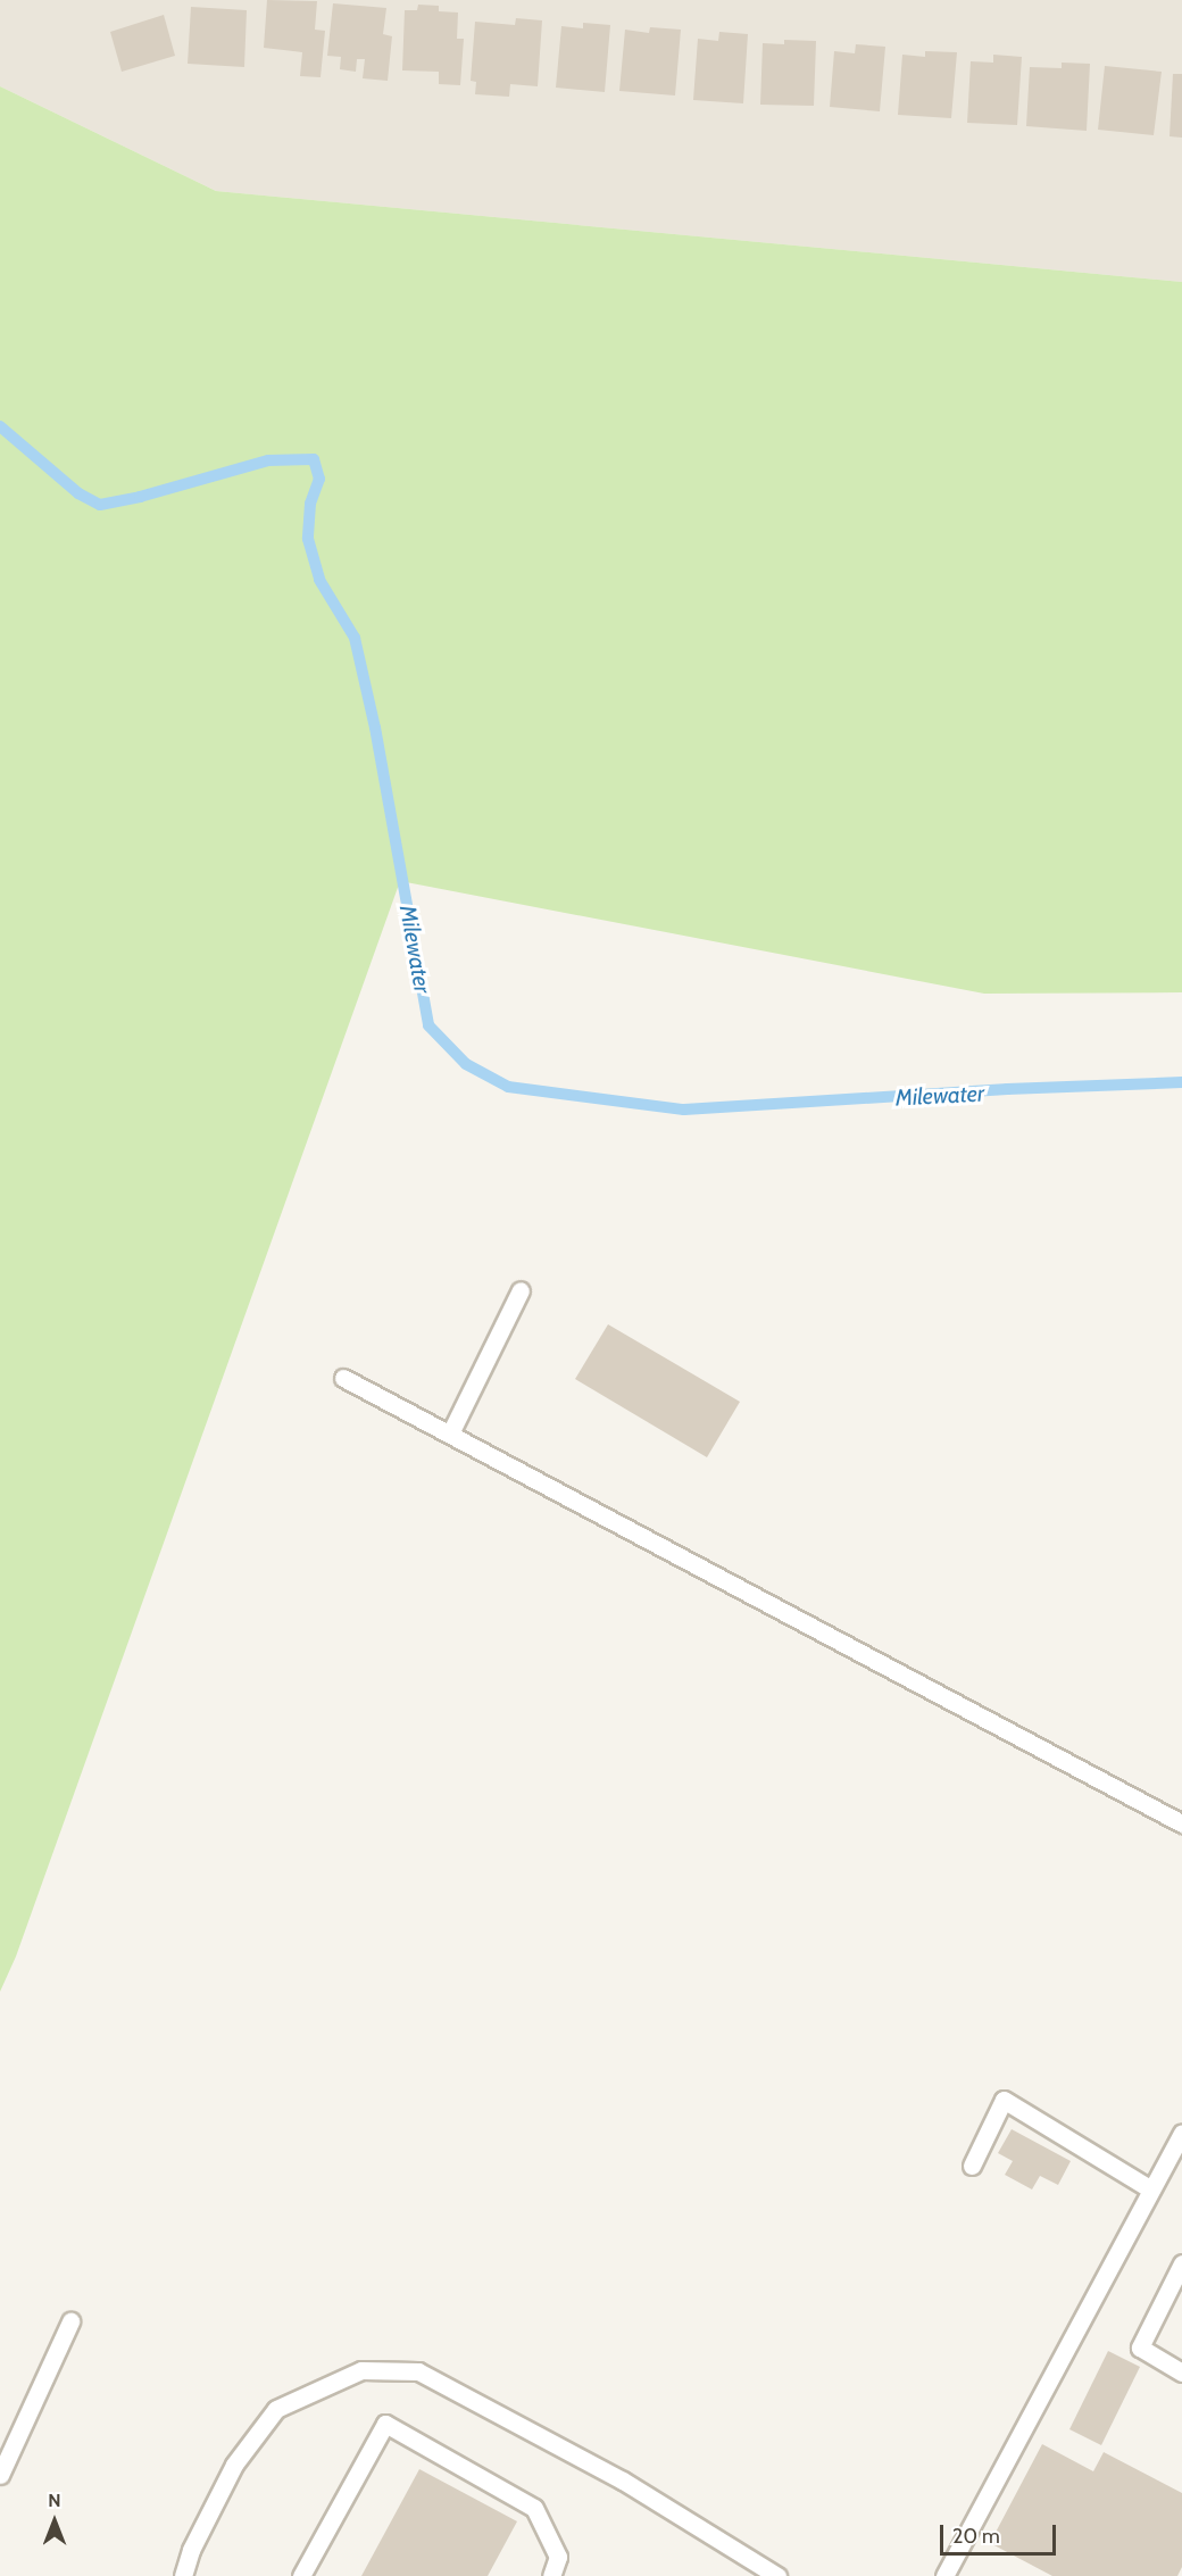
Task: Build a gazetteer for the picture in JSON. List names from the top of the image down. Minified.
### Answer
{"water":["Milewater"],"scale_bar":"20 m","north":"top"}
